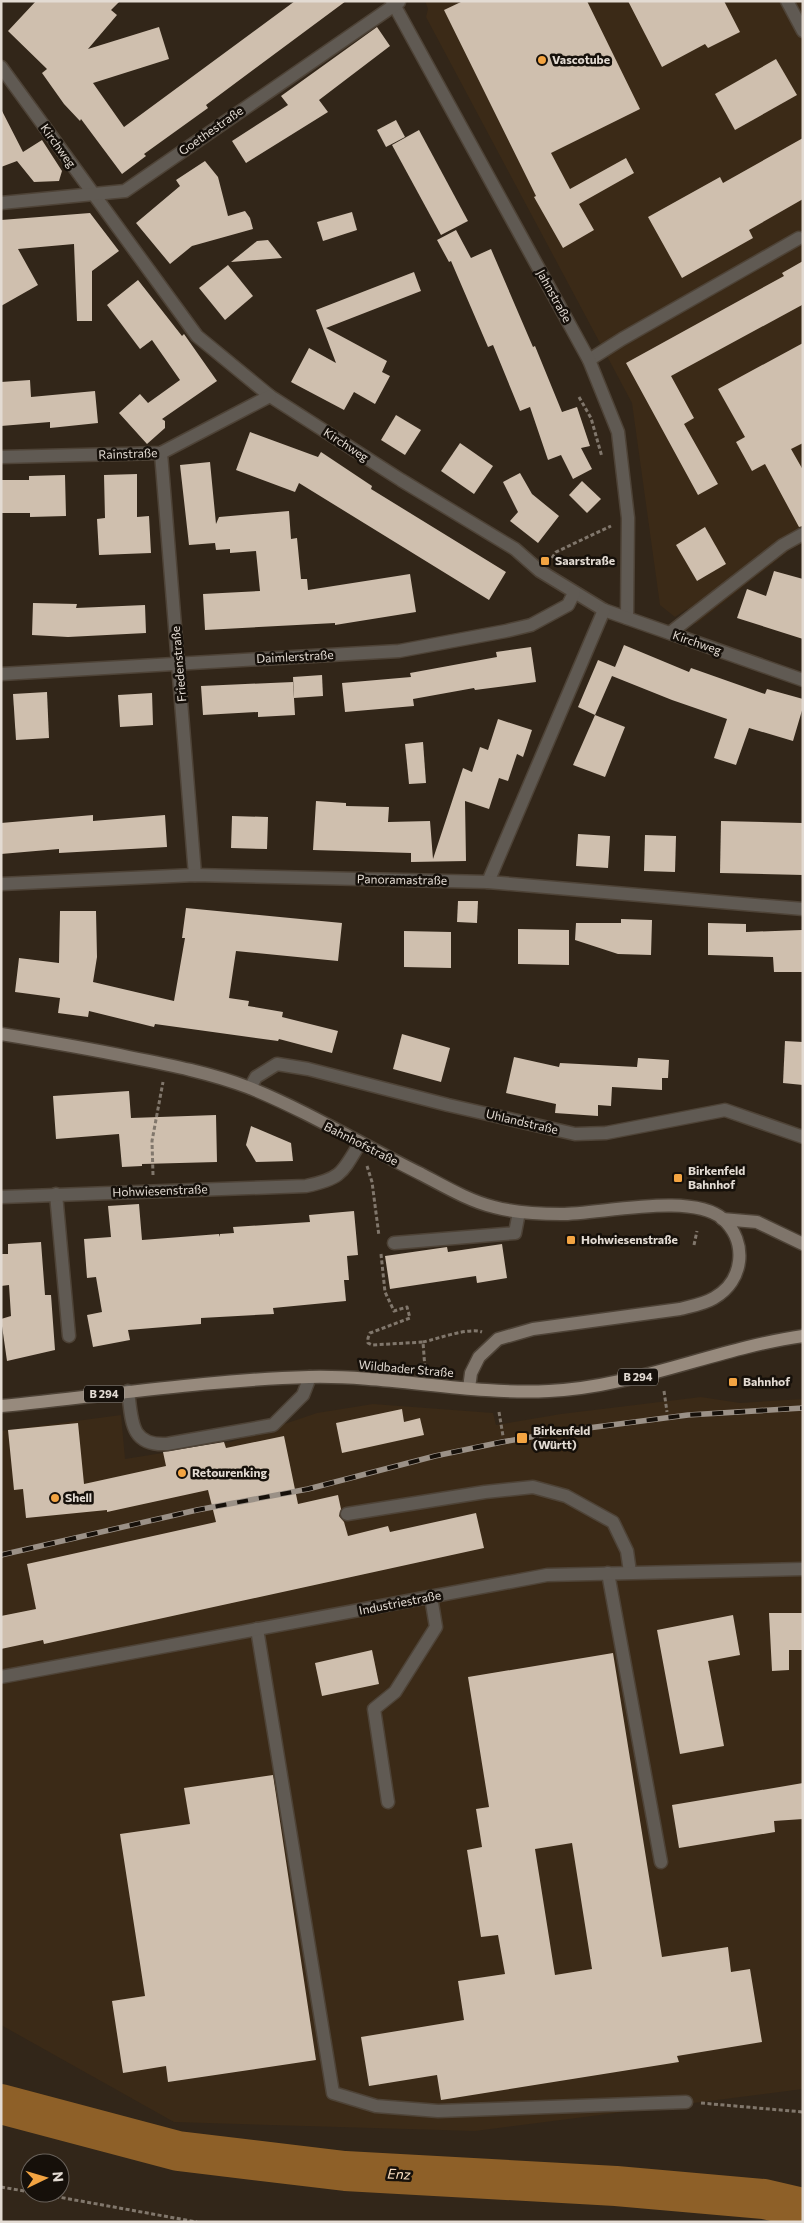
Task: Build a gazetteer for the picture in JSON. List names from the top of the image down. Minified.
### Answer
{"streets":{"main road":["Bahnhofstraße","Wildbader Straße","B 294"],"street":["Goethestraße","Kirchweg","Jahnstraße","Rainstraße","Daimlerstraße","Friedenstraße","Panoramastraße","Uhlandstraße","Hohwiesenstraße","Industriestraße"]},"crossings":[["Goethestraße","Kirchweg"],["Goethestraße","Jahnstraße"],["Kirchweg","Jahnstraße"],["Kirchweg","Rainstraße"],["Kirchweg","Daimlerstraße"],["Rainstraße","Friedenstraße"],["Daimlerstraße","Friedenstraße"],["Friedenstraße","Panoramastraße"],["Uhlandstraße","Bahnhofstraße"],["Bahnhofstraße","Hohwiesenstraße"]],"water":["Enz"],"places":{"other":["Vascotube","Retourenking","Shell"],"transit":["Saarstraße","Birkenfeld Bahnhof","Hohwiesenstraße","Bahnhof","Birkenfeld (Württ)"]},"north":"right"}
